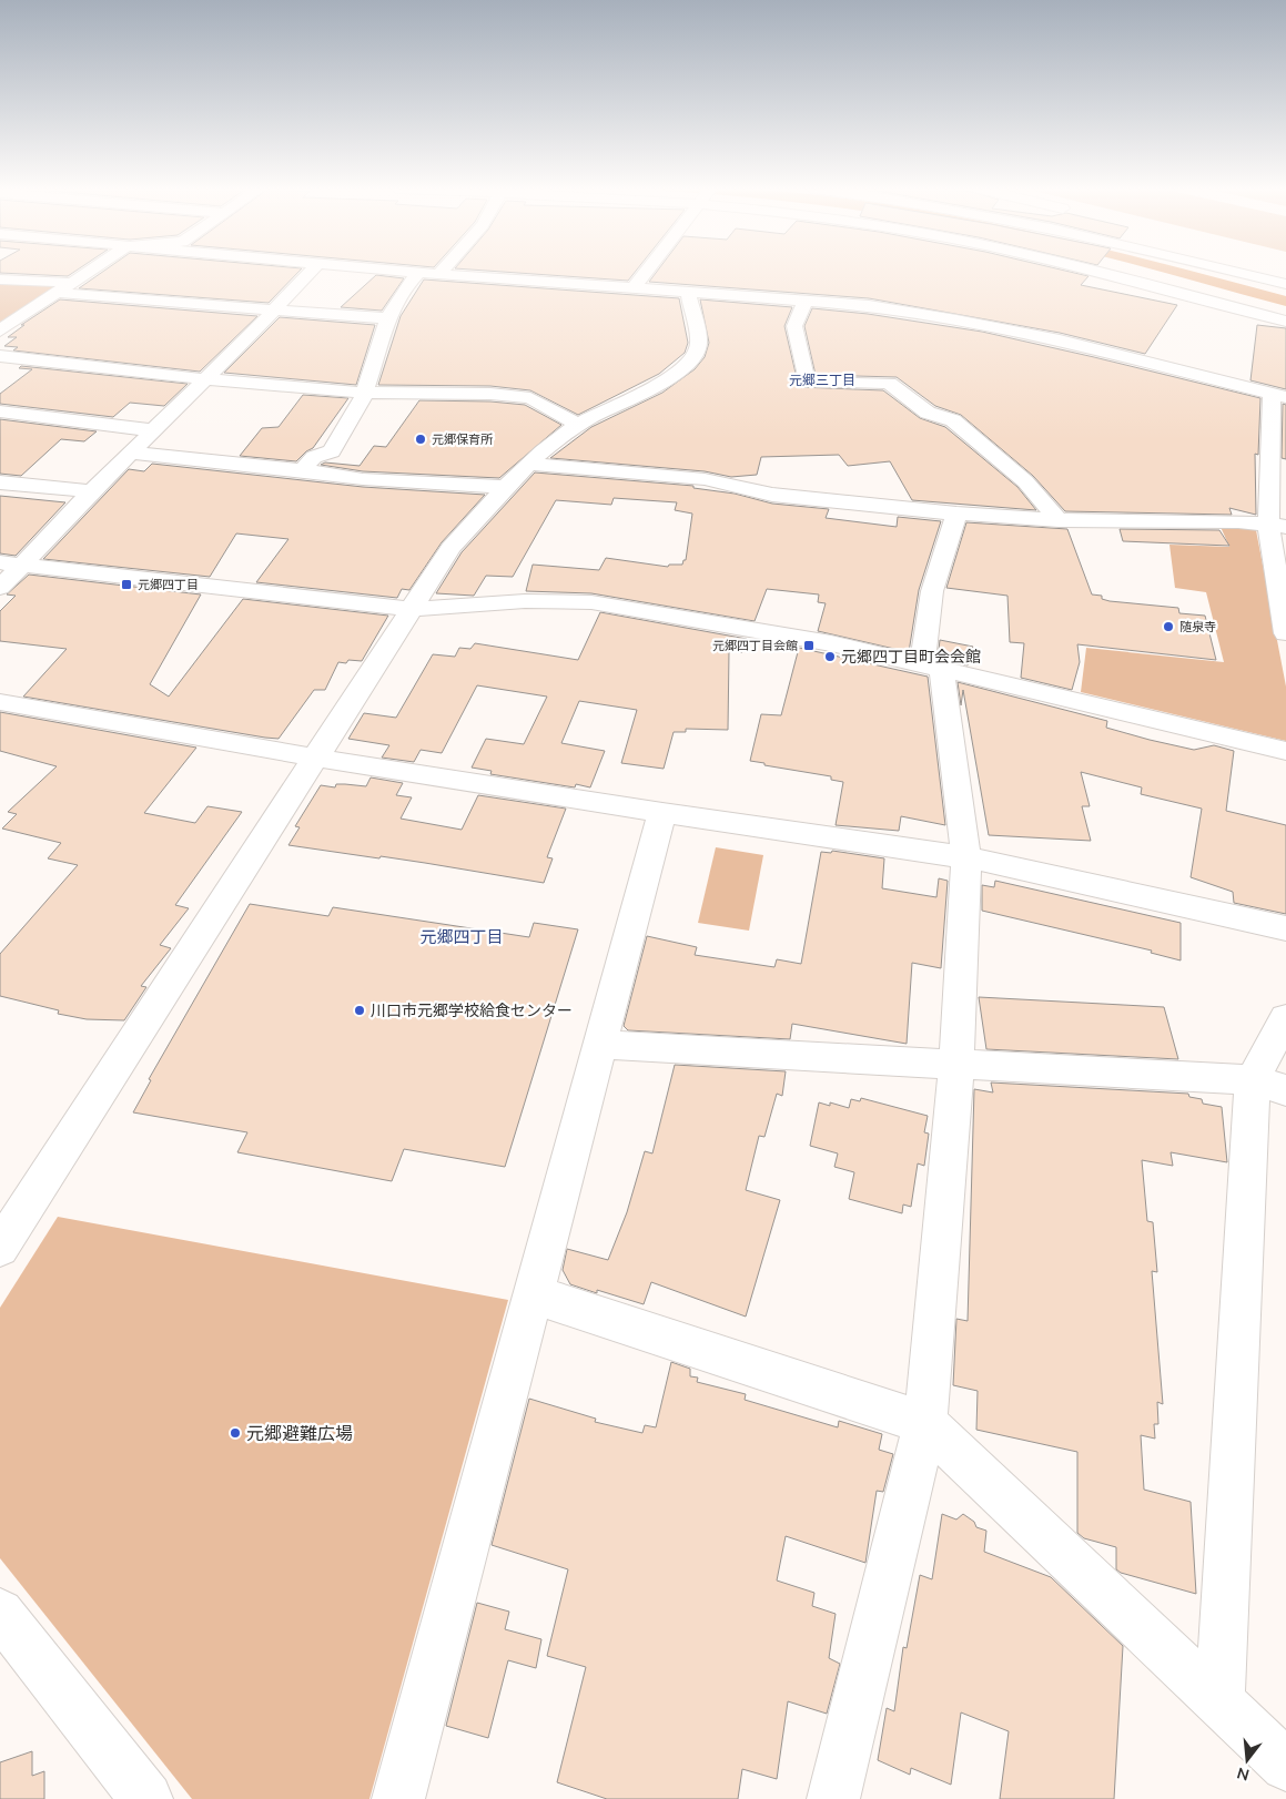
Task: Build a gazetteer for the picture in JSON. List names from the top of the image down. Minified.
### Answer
{"districts":["元郷三丁目","元郷四丁目"],"places":{"other":["元郷保育所","随泉寺","元郷四丁目町会会館","川口市元郷学校給食センター","元郷避難広場"],"transit":["元郷四丁目","元郷四丁目会館"]},"north":"bottom"}
